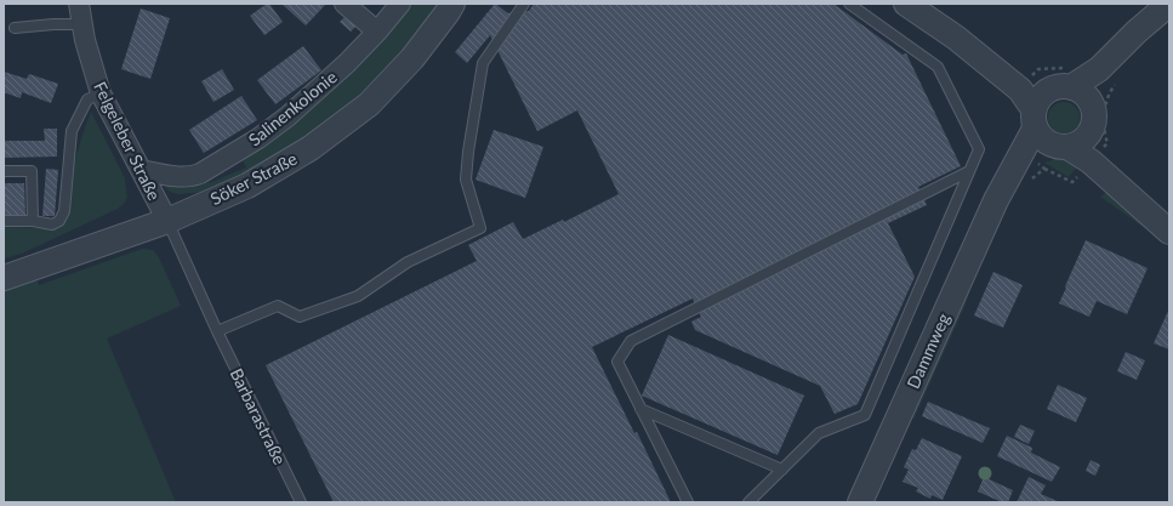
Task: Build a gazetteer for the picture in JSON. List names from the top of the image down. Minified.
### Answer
{"streets":{"street":["Salinenkolonie","Felgeleber Straße","Söker Straße","Dammweg"],"lane":["Barbarastraße"]},"crossings":[["Salinenkolonie","Felgeleber Straße"],["Felgeleber Straße","Söker Straße"],["Felgeleber Straße","Barbarastraße"],["Söker Straße","Barbarastraße"]]}
